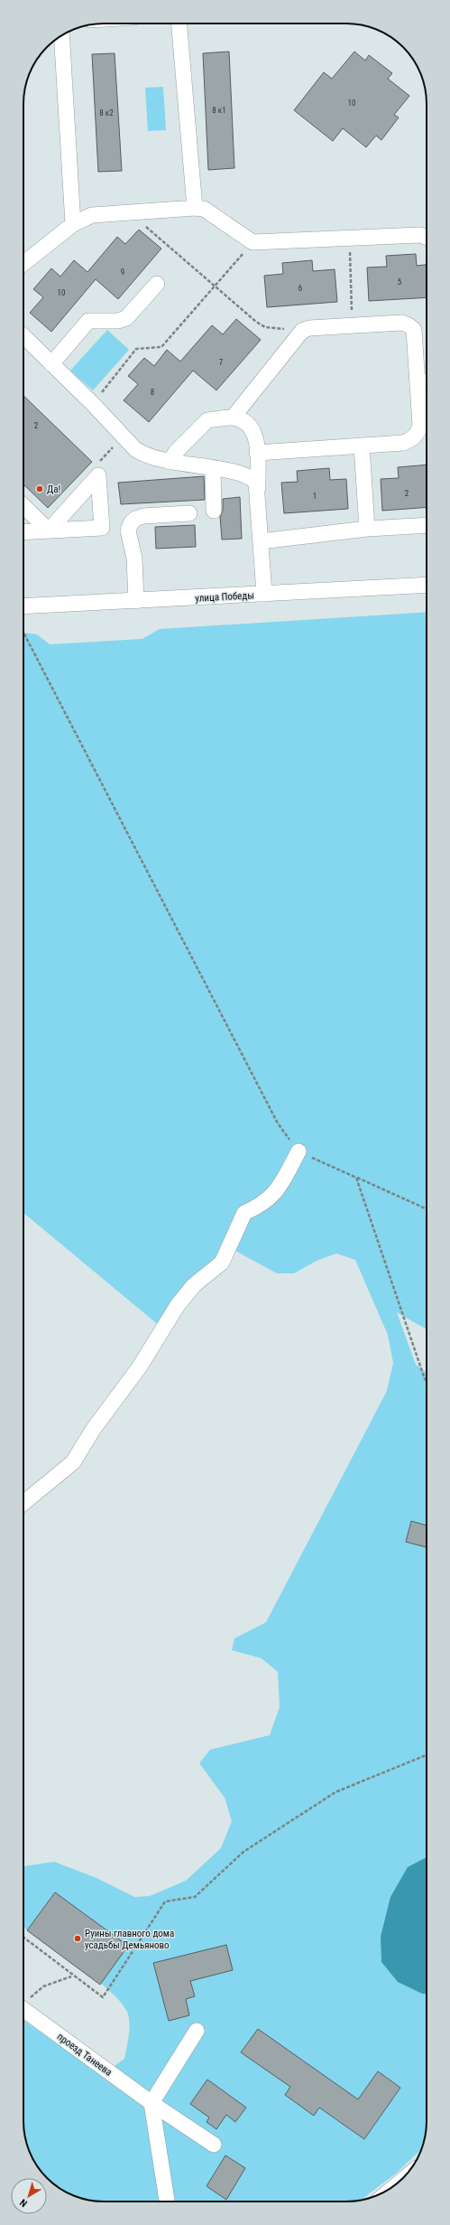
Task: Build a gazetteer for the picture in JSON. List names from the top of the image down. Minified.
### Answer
{"streets":{"street":["улица Победы","проезд Танеева"]},"places":["Да!","Руины главного дома усадьбы Демьяново"],"house_numbers":["10","8 к1","8 к2","9","5","6","10","7","8","2","2","1"],"north":"bottom left"}
